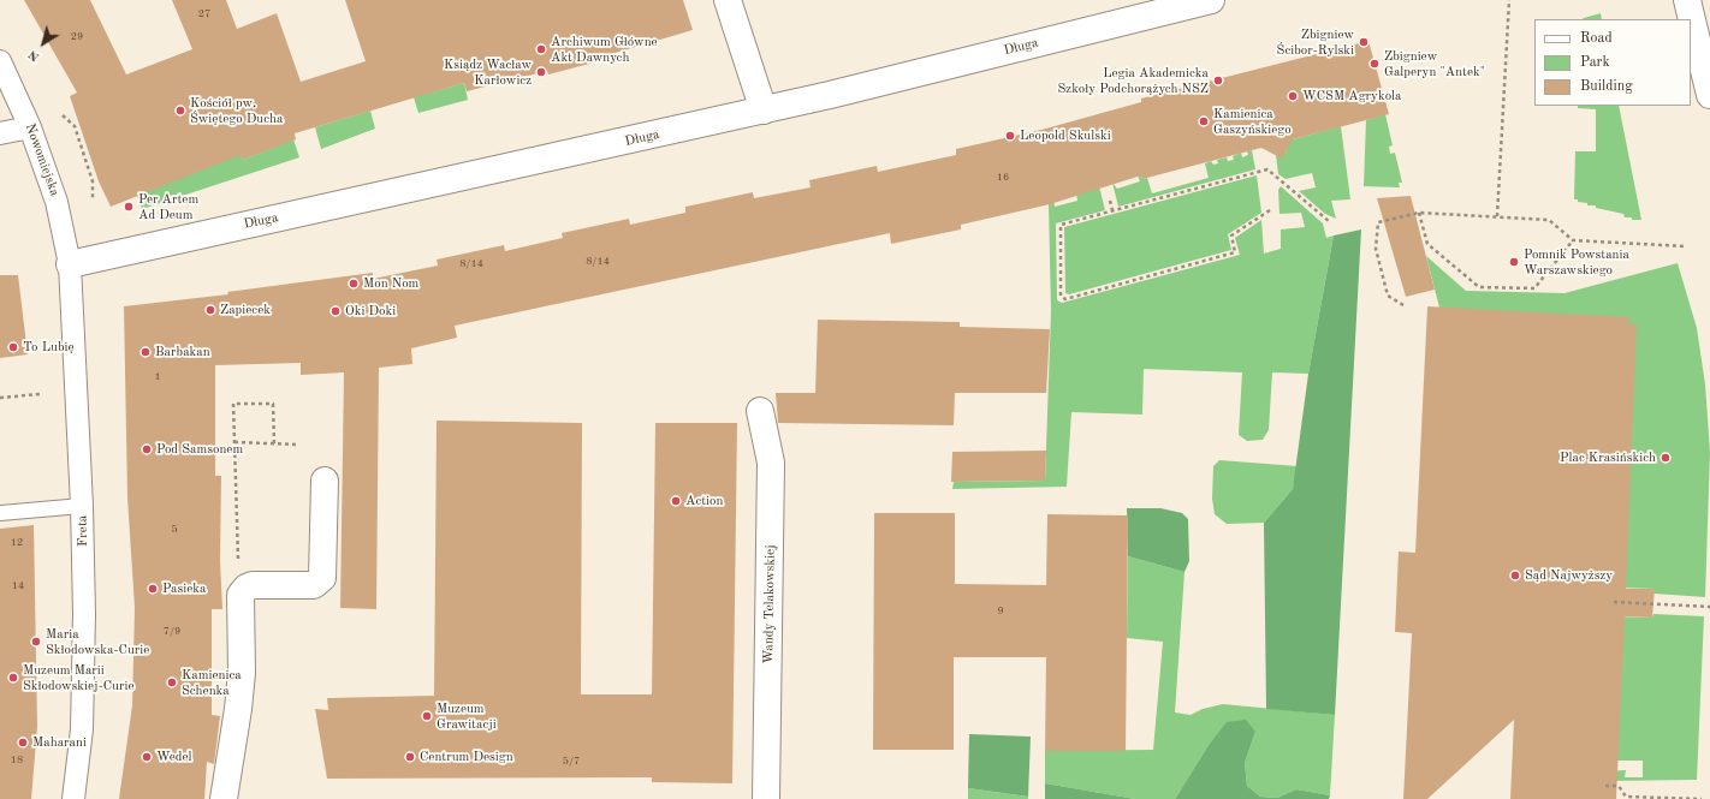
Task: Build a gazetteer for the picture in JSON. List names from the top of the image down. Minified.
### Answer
{"streets":{"street":["Długa","Nowomiejska","Freta","Wandy Telakowskiej"]},"crossings":[["Długa","Nowomiejska"],["Długa","Freta"],["Nowomiejska","Freta"]],"places":["Zbigniew Ścibor-Rylski","Archiwum Główne Akt Dawnych","Zbigniew Galperyn \"Antek\"","Ksiądz Wacław Karłowicz","Legia Akademicka Szkoły Podchorążych NSZ","WCSM Agrykola","Kościół pw. Świętego Ducha","Kamienica Gaszyńskiego","Leopold Skulski","Per Artem Ad Deum","Pomnik Powstania Warszawskiego","Mon Nom","Zapiecek","Oki Doki","To Lubię","Barbakan","Pod Samsonem","Plac Krasińskich","Action","Sąd Najwyższy","Pasieka","Maria Skłodowska-Curie","Muzeum Marii Skłodowskiej-Curie","Kamienica Schenka","Muzeum Grawitacji","Maharani","Wedel","Centrum Design"],"house_numbers":["27","29","16","8/14","8/14","1","5","12","14","9","7/9","18","5/7"],"legend":["Road","Park","Building"],"north":"bottom left"}
